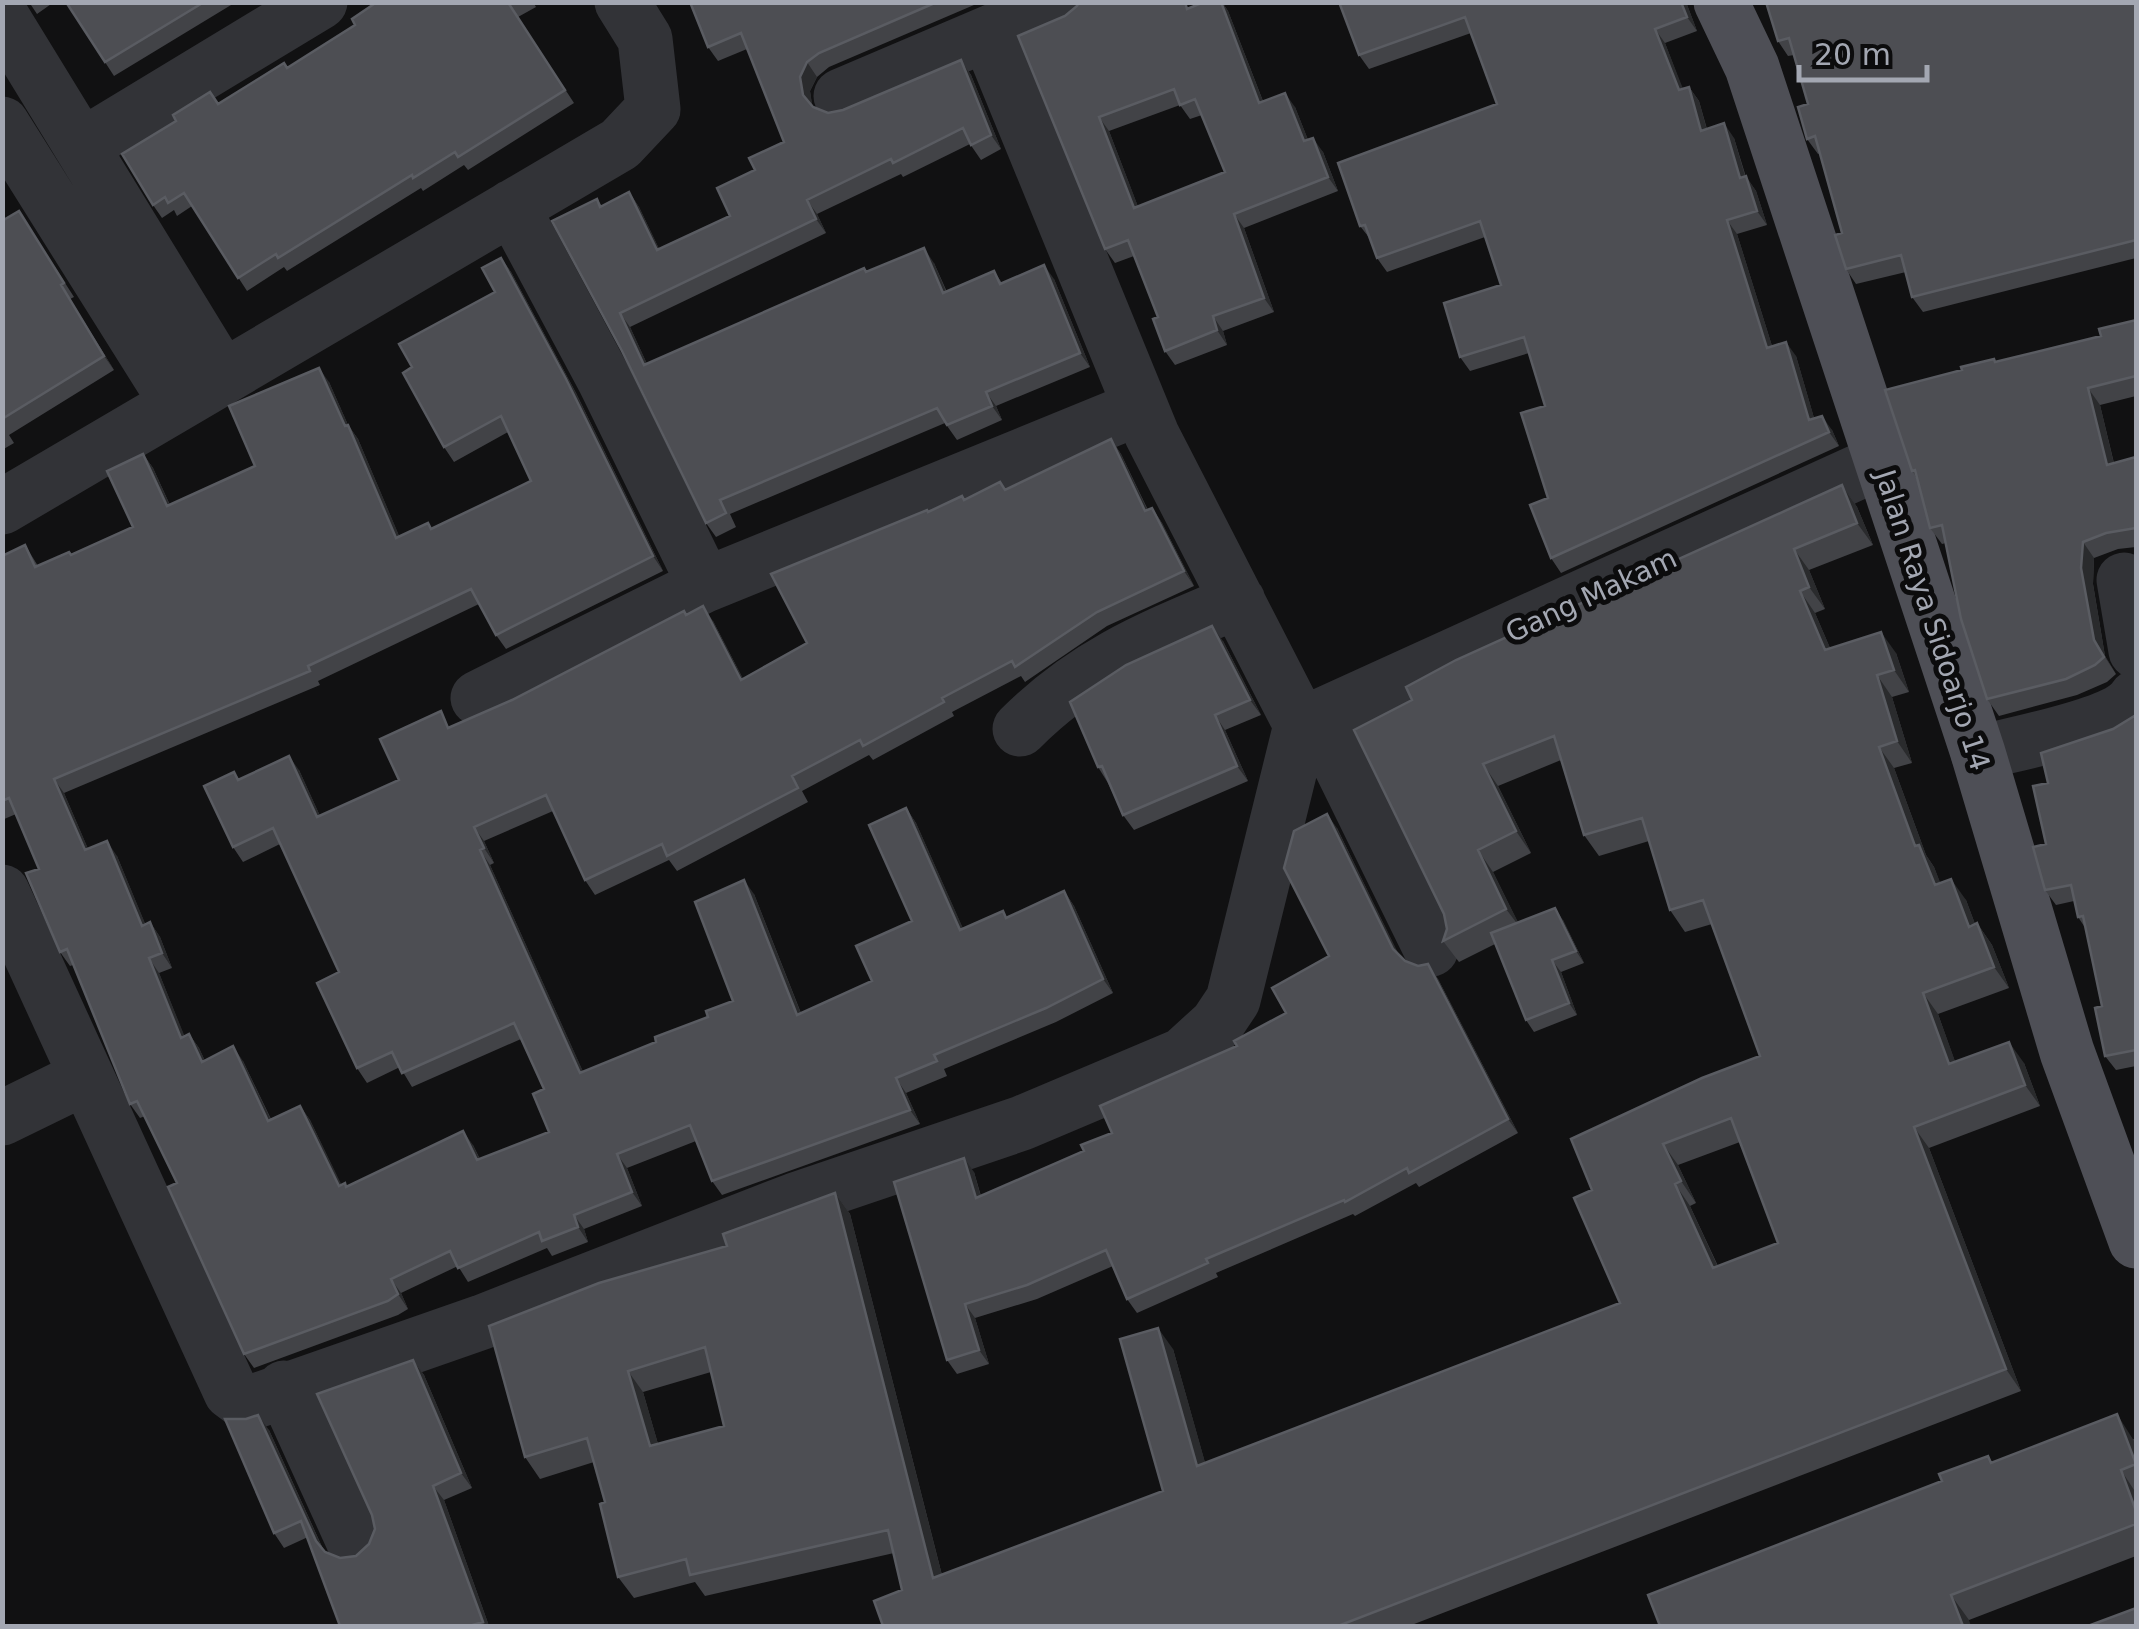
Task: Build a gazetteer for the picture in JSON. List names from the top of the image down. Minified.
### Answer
{"streets":{"main road":["Jalan Raya Sidoarjo 14"],"street":["Gang Makam"]},"crossings":[["Gang Makam","Jalan Raya Sidoarjo 14"]],"scale_bar":"20 m"}
